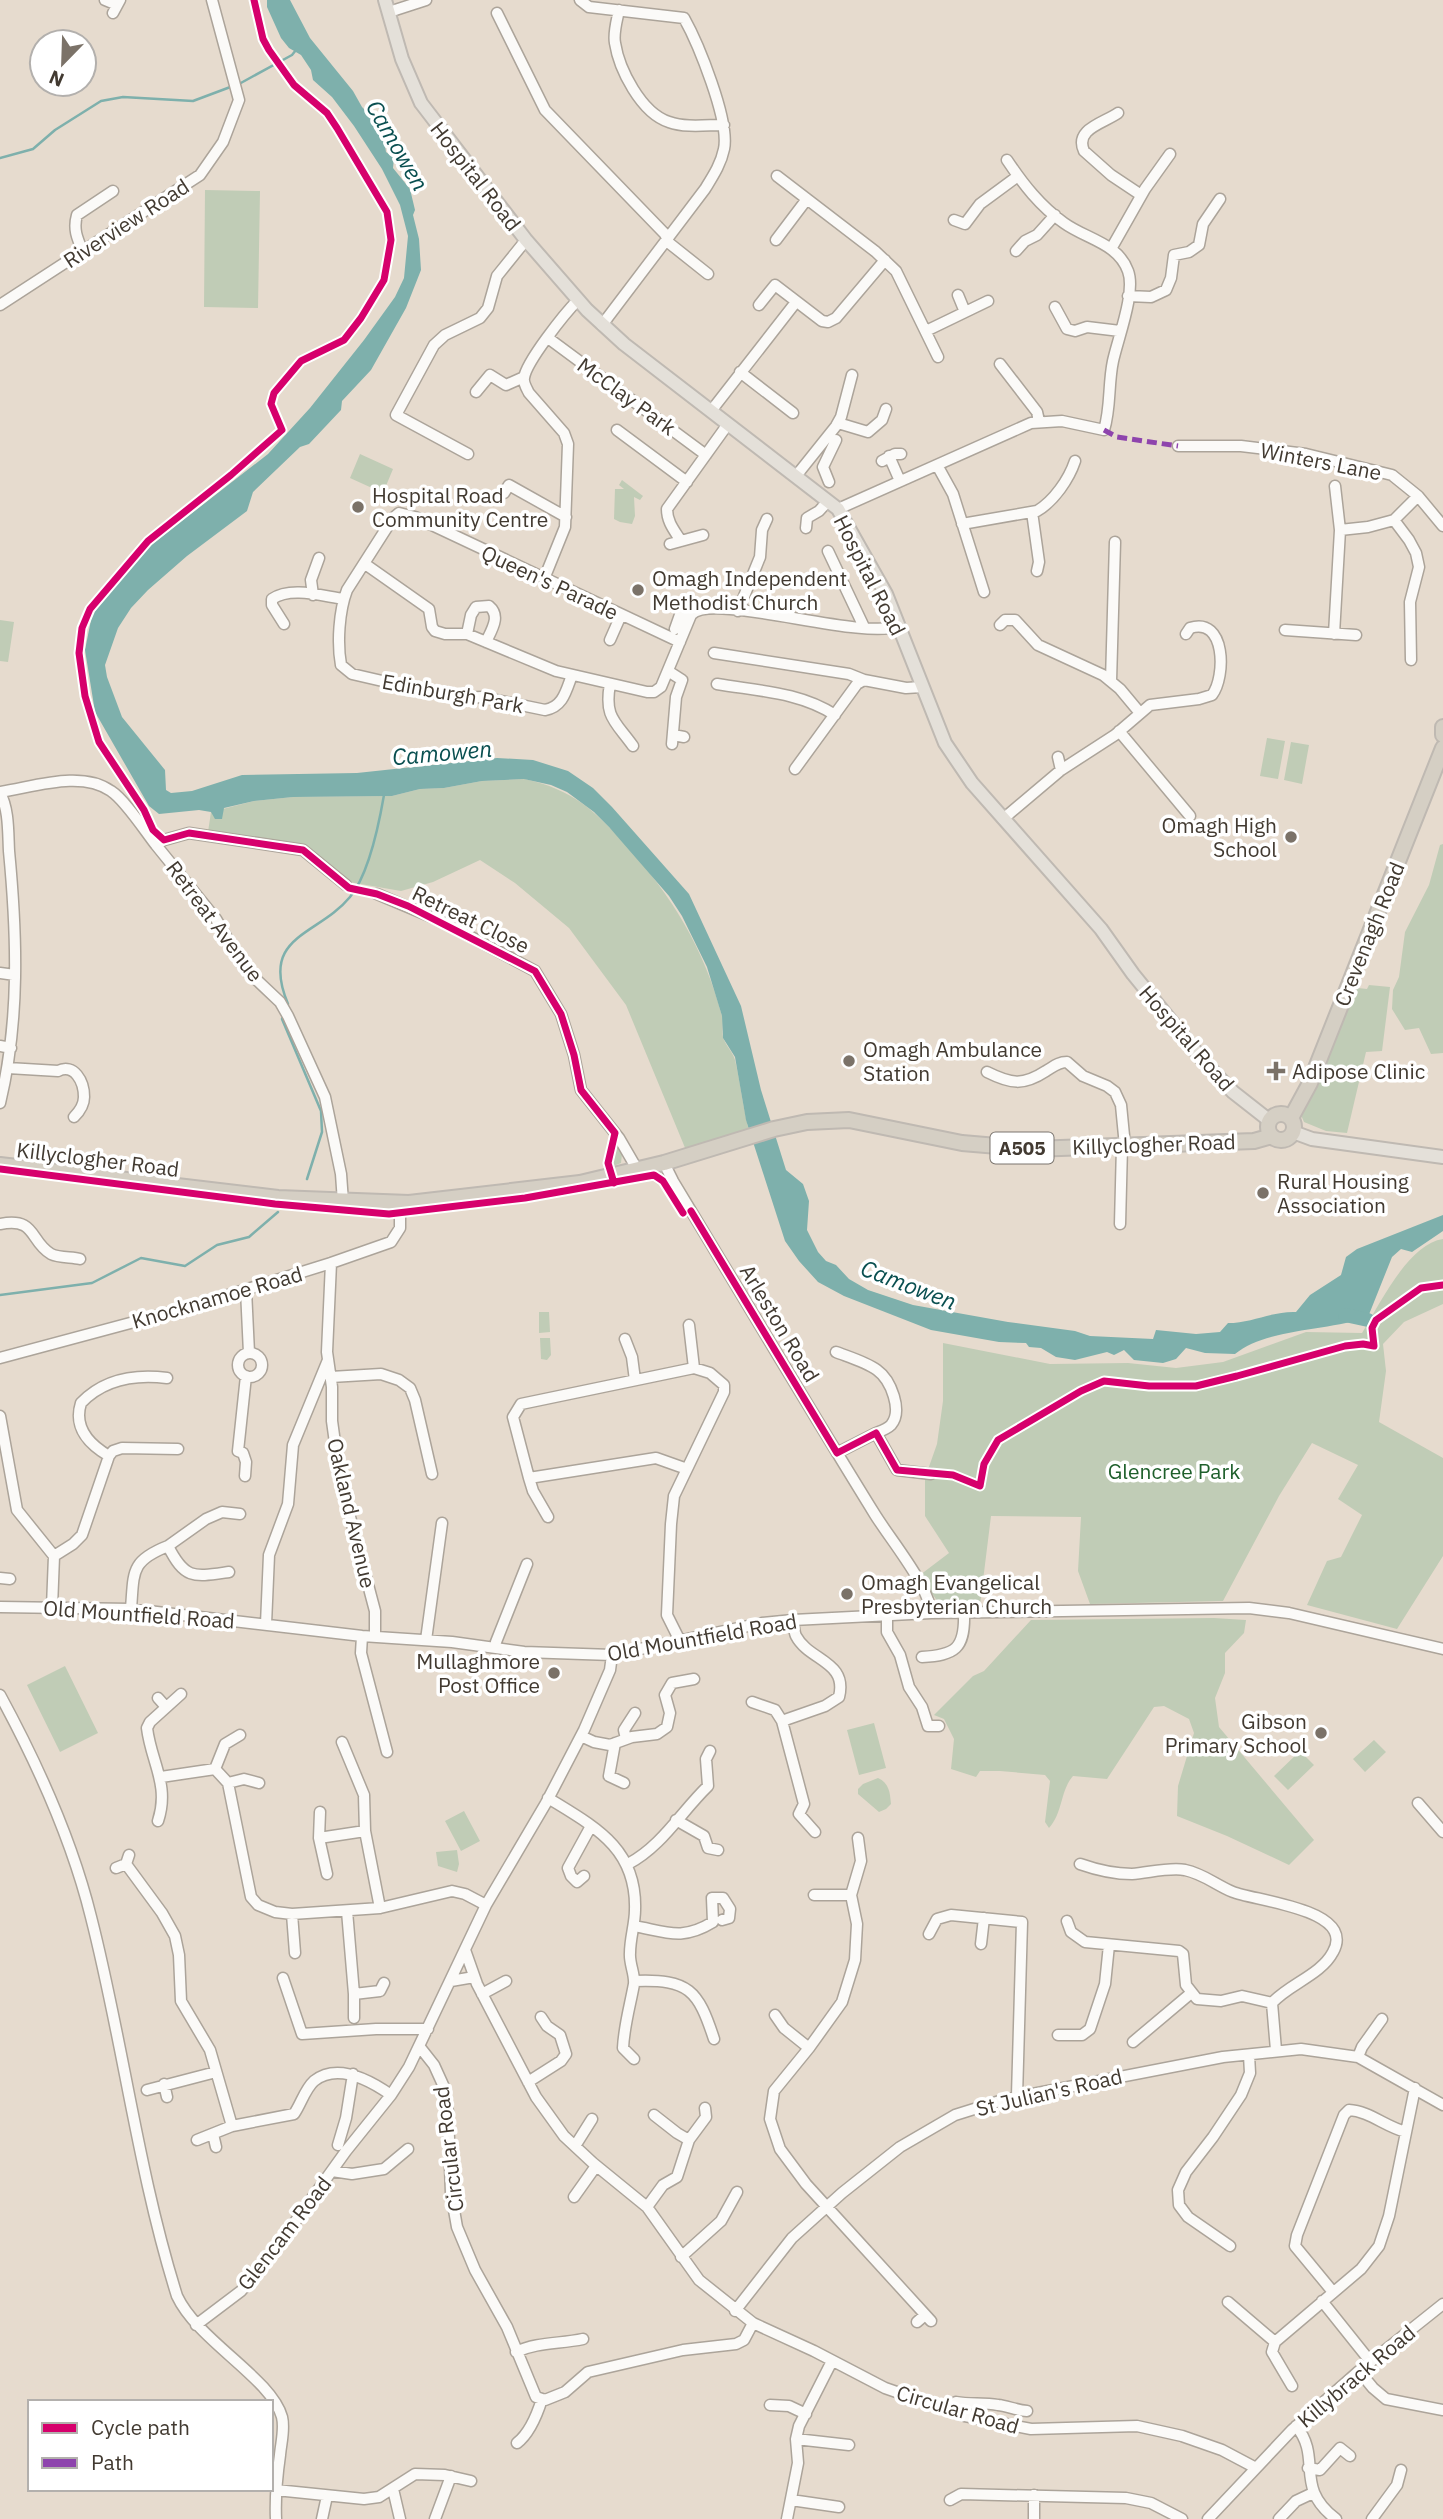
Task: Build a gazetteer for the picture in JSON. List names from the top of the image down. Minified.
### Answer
{"streets":{"highway":["Crevenagh Road","Killyclogher Road","A505"],"main road":["Hospital Road"],"street":["Riverview Road","McClay Park","Winters Lane","Queen's Parade","Edinburgh Park","Retreat Close","Retreat Avenue","Knocknamoe Road","Arleston Road","Oakland Avenue","Old Mountfield Road","St Julian's Road","Circular Road","Glencam Road","Killybrack Road"]},"crossings":[["Hospital Road","Killyclogher Road"],["Hospital Road","A505"],["Queen's Parade","Edinburgh Park"],["Retreat Close","Killyclogher Road"],["Retreat Avenue","Killyclogher Road"],["Crevenagh Road","A505"],["Killyclogher Road","A505"],["Killyclogher Road","Knocknamoe Road"],["Killyclogher Road","Arleston Road"],["Knocknamoe Road","Oakland Avenue"],["Arleston Road","Old Mountfield Road"],["Oakland Avenue","Old Mountfield Road"],["St Julian's Road","Circular Road"],["Circular Road","Glencam Road"],["Circular Road","Killybrack Road"]],"water":["Camowen"],"parks":["Glencree Park"],"places":{"other":["Hospital Road Community Centre","Omagh Independent Methodist Church","Omagh High School","Omagh Ambulance Station","Rural Housing Association","Omagh Evangelical Presbyterian Church","Mullaghmore Post Office","Gibson Primary School"],"health":["Adipose Clinic"]},"legend":["Cycle path","Path"],"north":"bottom left"}
